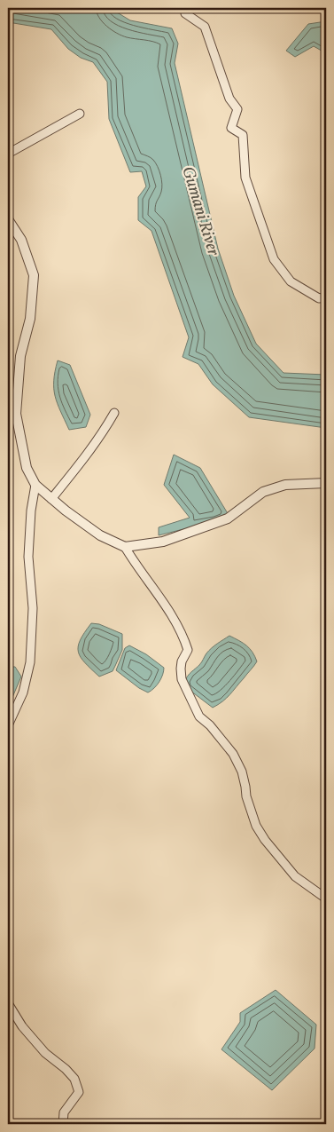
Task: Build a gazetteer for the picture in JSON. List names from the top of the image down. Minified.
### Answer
{"water":["Gumani River"]}
